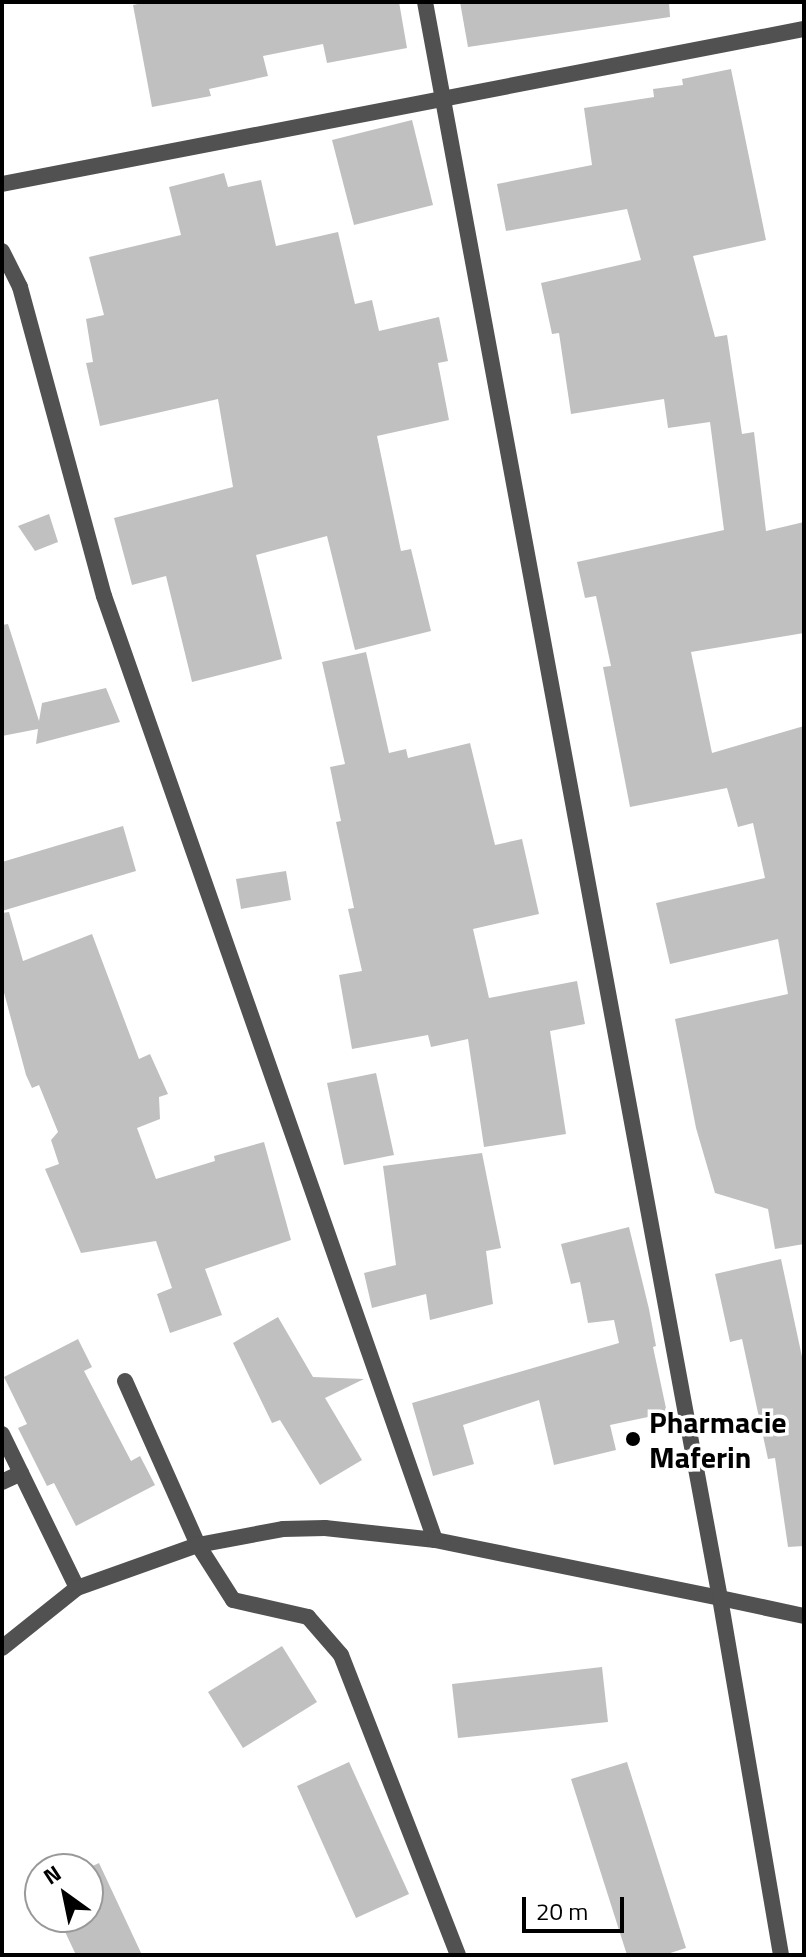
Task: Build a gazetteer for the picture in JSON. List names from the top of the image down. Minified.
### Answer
{"places":["Pharmacie Maferin"],"scale_bar":"20 m","north":"top left"}
